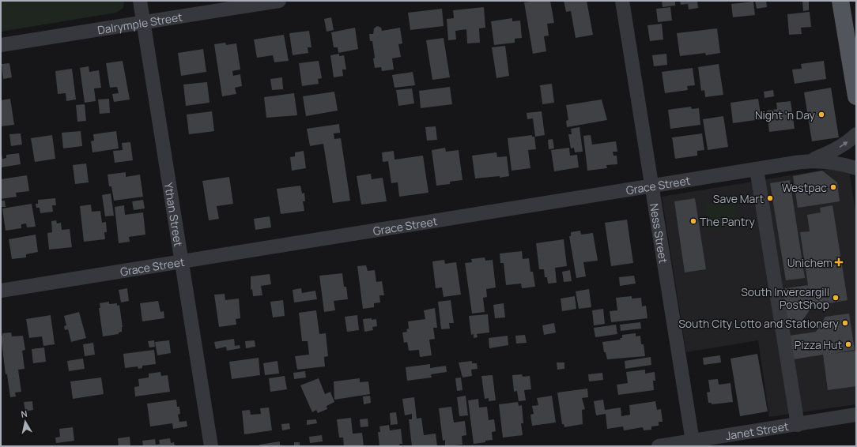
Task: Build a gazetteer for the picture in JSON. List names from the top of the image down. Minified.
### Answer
{"streets":{"street":["Dalrymple Street","Grace Street","Ythan Street","Ness Street","Janet Street"]},"crossings":[["Dalrymple Street","Ythan Street"],["Grace Street","Ythan Street"],["Grace Street","Ness Street"],["Ness Street","Janet Street"]],"places":{"other":["Night 'n Day","Westpac","Save Mart","The Pantry","South Invercargill PostShop","South City Lotto and Stationery","Pizza Hut"],"health":["Unichem"]},"north":"top"}
